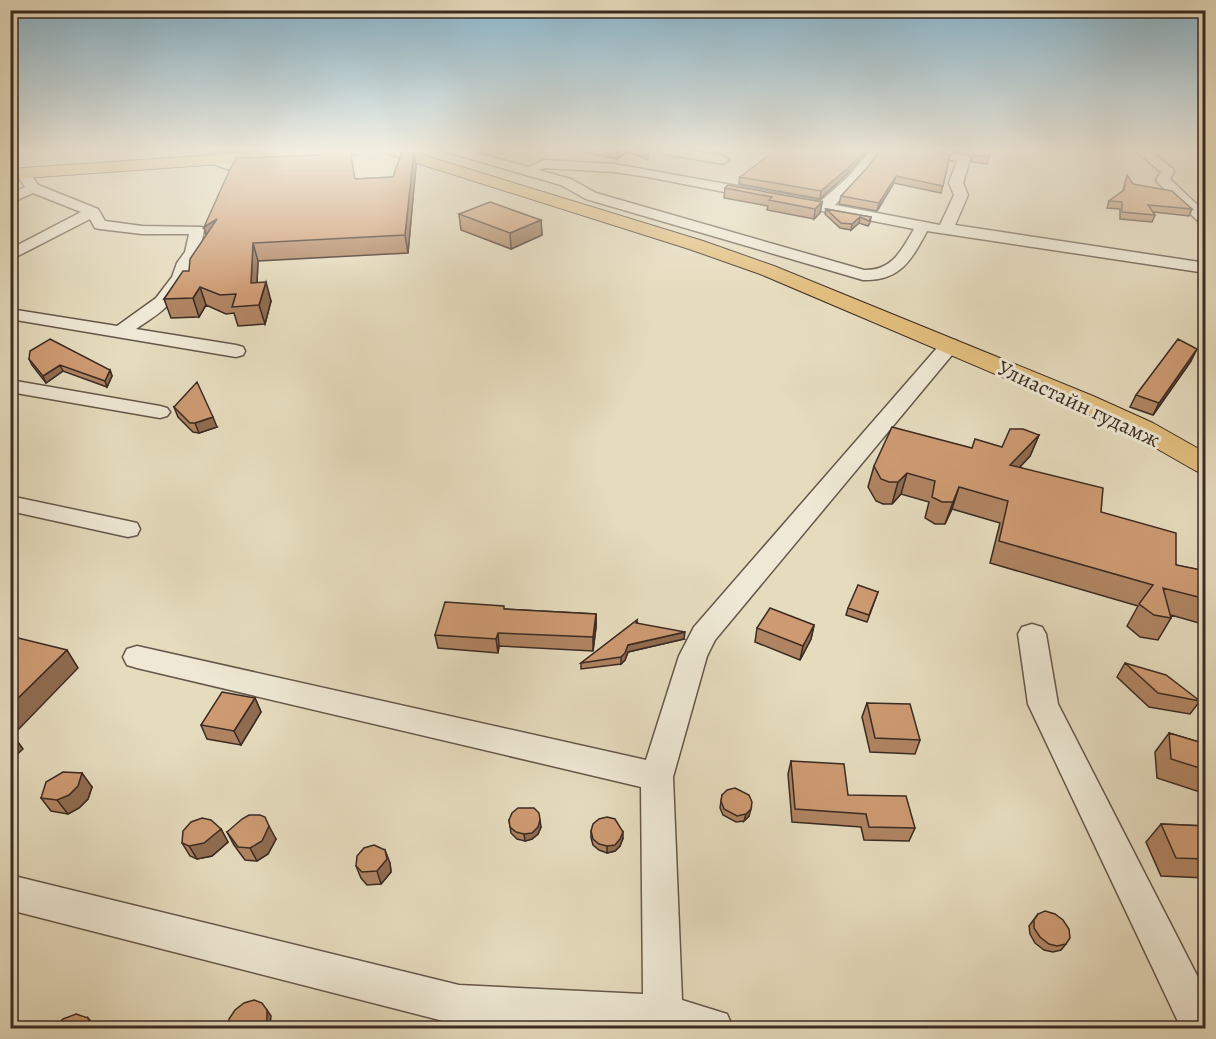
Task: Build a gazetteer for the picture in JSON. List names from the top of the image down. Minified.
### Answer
{"streets":{"main road":["Улиастайн гудамж"]}}
